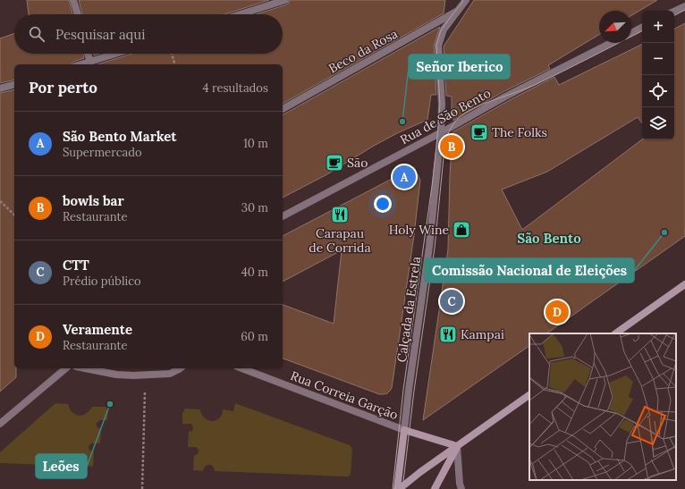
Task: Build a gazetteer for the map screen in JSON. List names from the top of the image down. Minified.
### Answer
{"streets":{"main road":["Calçada da Estrela"],"street":["Beco da Rosa","Rua de São Bento","Rua Correia Garção"]},"crossings":[["Beco da Rosa","Calçada da Estrela"],["Rua de São Bento","Calçada da Estrela"],["Calçada da Estrela","Rua Correia Garção"]],"districts":["São Bento"],"places":{"other":["Señor Iberico","Comissão Nacional de Eleições","Leões"],"cafe":["The Folks","São"],"restaurant":["Carapau de Corrida","Kampai"],"shop":["Holy Wine"]},"north":"bottom left","page":{"map_buttons":["+","−"],"search":"Pesquisar aqui","heading":["Por perto","4 resultados"],"list":[{"mark":"A","name":"São Bento Market","note":"Supermercado","value":"10 m"},{"mark":"B","name":"bowls bar","note":"Restaurante","value":"30 m"},{"mark":"C","name":"CTT","note":"Prédio público","value":"40 m"},{"mark":"D","name":"Veramente","note":"Restaurante","value":"60 m"}],"pins":["B","A","C","D"]}}
